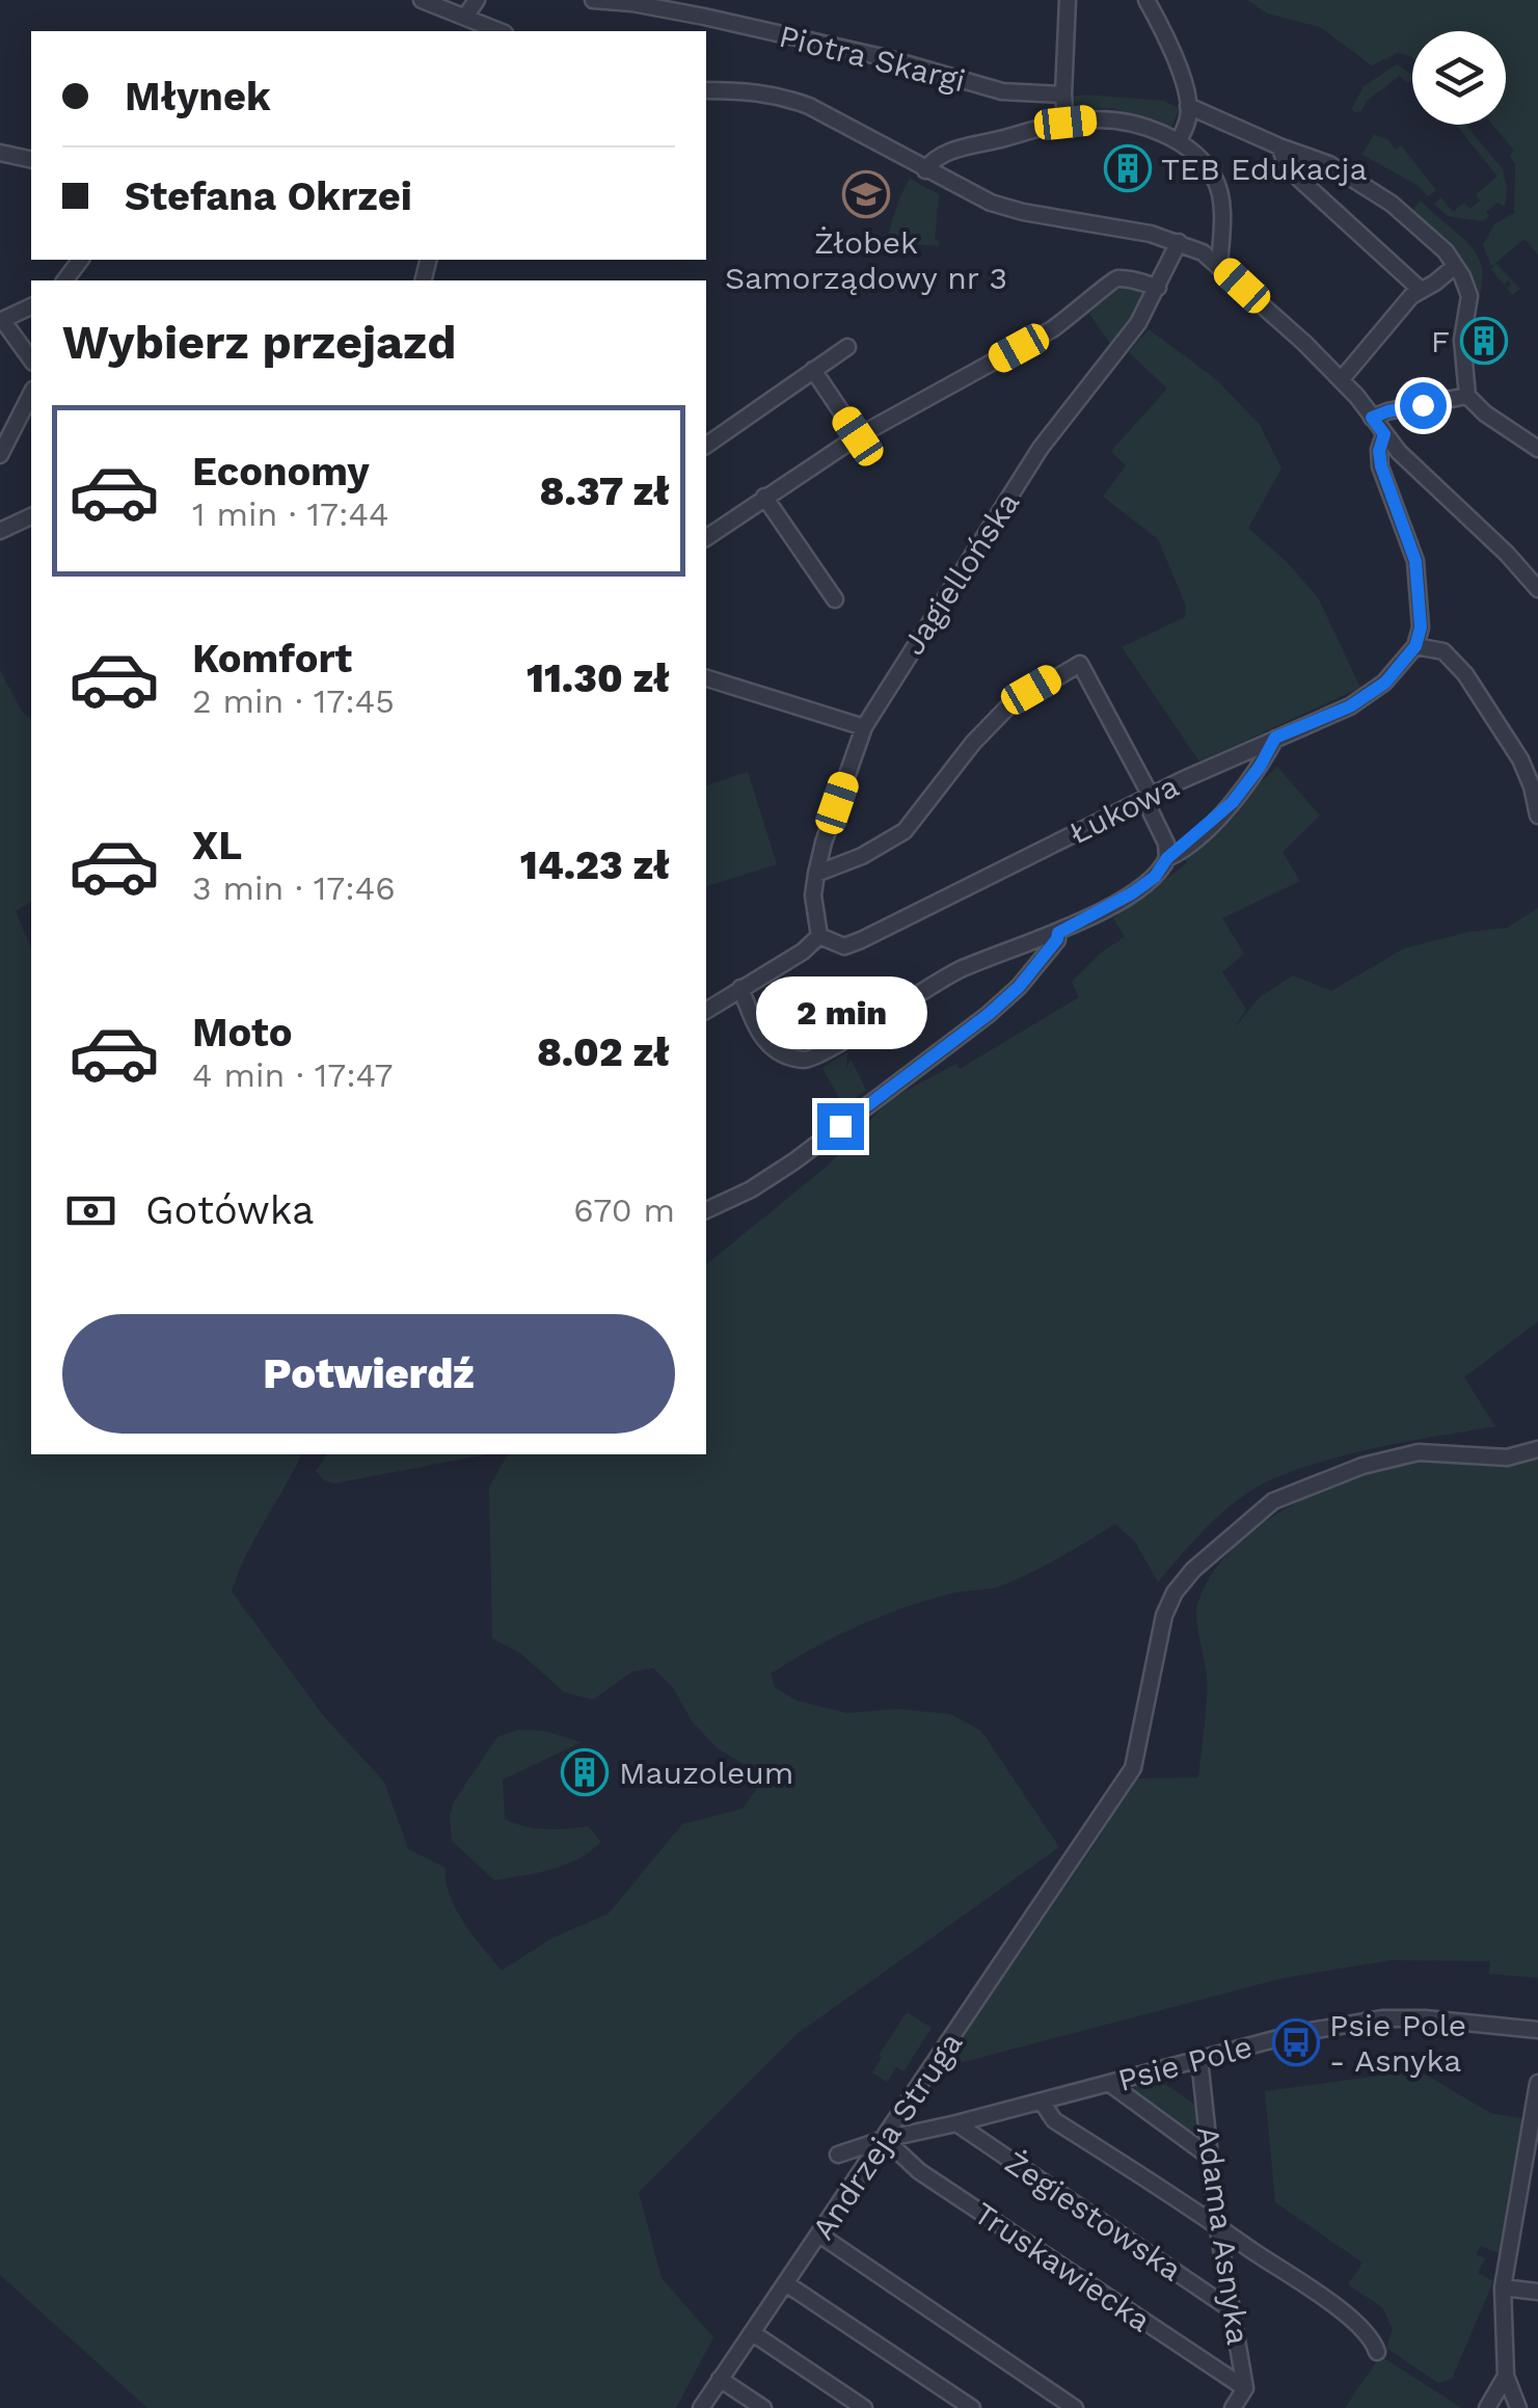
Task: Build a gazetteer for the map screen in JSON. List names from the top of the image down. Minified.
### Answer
{"streets":{"street":["Piotra Skargi","Jagiellońska","Łukowa","Psie Pole","Andrzeja Struga","Żegiestowska","Adama Asnyka","Truskawiecka"]},"crossings":[["Jagiellońska","Łukowa"],["Psie Pole","Andrzeja Struga"],["Psie Pole","Żegiestowska"],["Psie Pole","Adama Asnyka"],["Psie Pole","Truskawiecka"],["Andrzeja Struga","Truskawiecka"],["Żegiestowska","Adama Asnyka"],["Adama Asnyka","Truskawiecka"]],"places":{"building":["TEB Edukacja","F","Mauzoleum"],"school or university":["Żłobek Samorządowy nr 3"],"bus stop":["Psie Pole - Asnyka"]},"page":{"banner":["Młynek","Stefana Okrzei"],"heading":"Wybierz przejazd","list":[{"name":"Economy","note":"1 min · 17:44","value":"8.37 zł"},{"name":"Komfort","note":"2 min · 17:45","value":"11.30 zł"},{"name":"XL","note":"3 min · 17:46","value":"14.23 zł"},{"name":"Moto","note":"4 min · 17:47","value":"8.02 zł"}],"bubble":"2 min","pay":["Gotówka","670 m"],"buttons":"Potwierdź"}}
